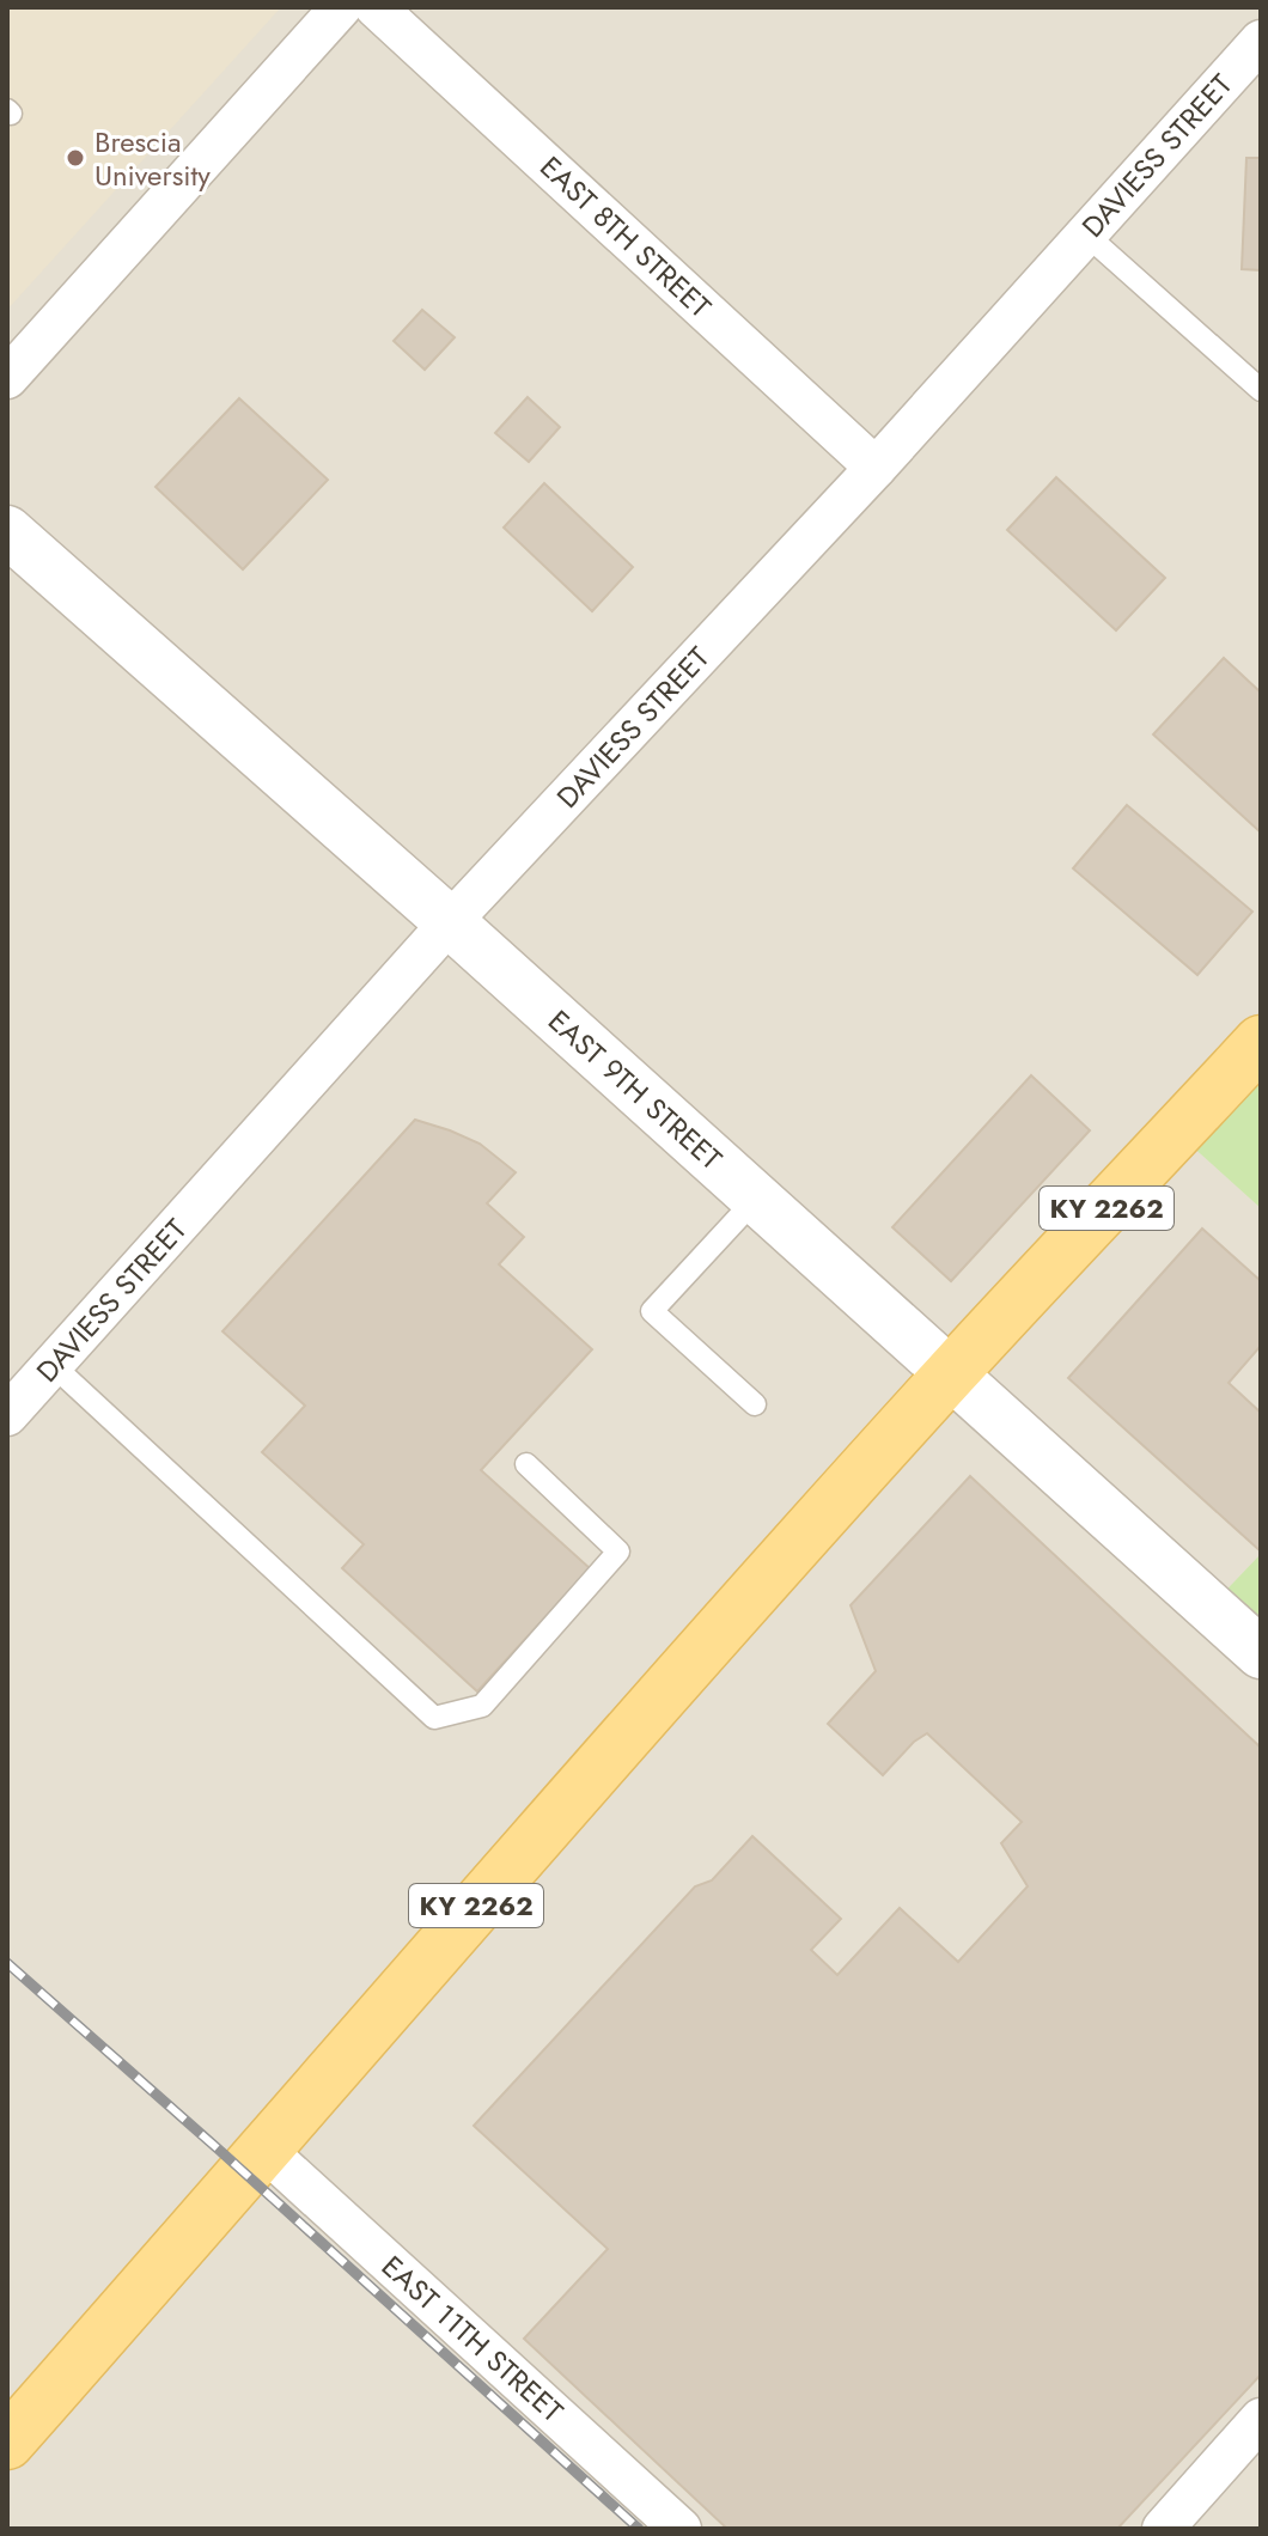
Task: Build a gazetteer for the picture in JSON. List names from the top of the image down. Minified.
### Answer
{"streets":{"main road":["KY 2262"],"street":["DAVIESS STREET","EAST 8TH STREET","EAST 9TH STREET","EAST 11TH STREET"]},"crossings":[["DAVIESS STREET","EAST 8TH STREET"],["DAVIESS STREET","EAST 9TH STREET"],["EAST 9TH STREET","KY 2262"],["KY 2262","EAST 11TH STREET"]],"places":["Brescia University"]}
